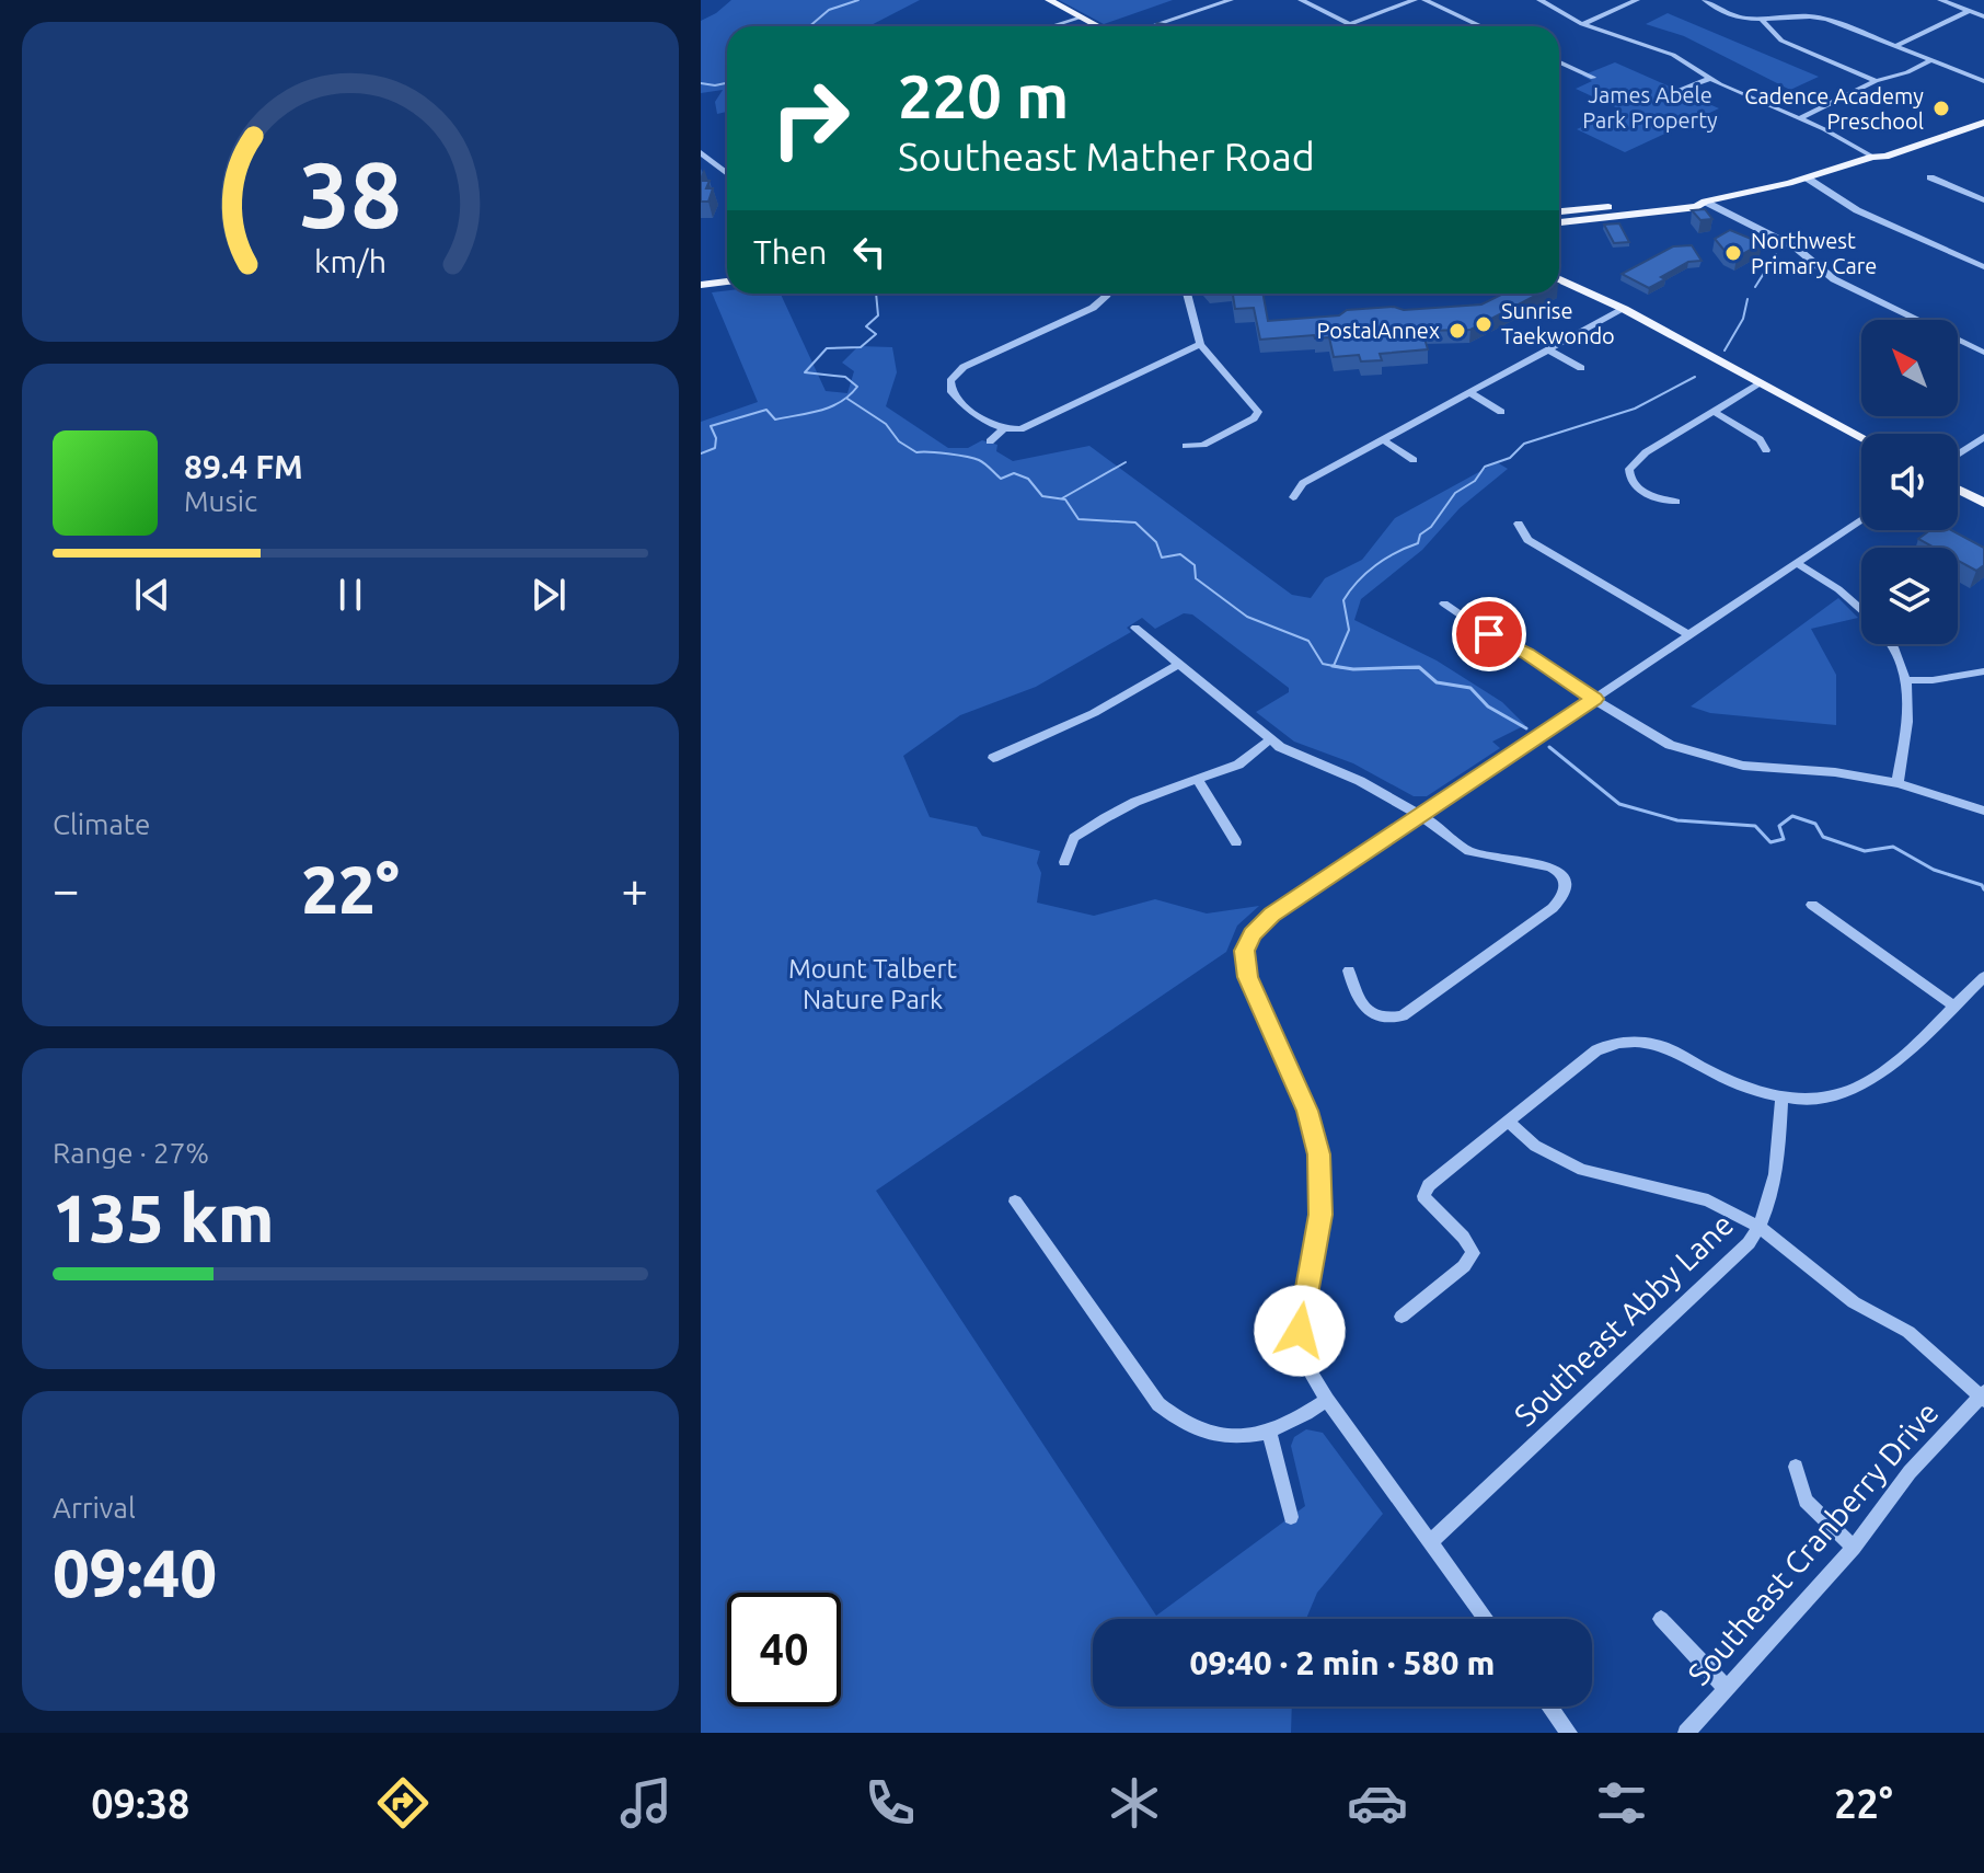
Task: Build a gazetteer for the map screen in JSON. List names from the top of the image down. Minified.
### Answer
{"streets":{"street":["Southeast Abby Lane","Southeast Cranberry Drive"]},"parks":["James Abele Park Property","Mount Talbert Nature Park"],"places":["Cadence Academy Preschool","Northwest Primary Care","Sunrise Taekwondo","PostalAnnex"],"north":"top left","page":{"turn":["220 m","Southeast Mather Road"],"then":"Then","song":["89.4 FM","Music"],"tile":["Climate",["Range · 27%","135 km"],["Arrival","09:40"]],"heat":["−","22°","+"],"limit":"40","trip":"09:40 · 2 min · 580 m","tabs":["09:38","22°"],"gauge":["38","km/h"]}}
